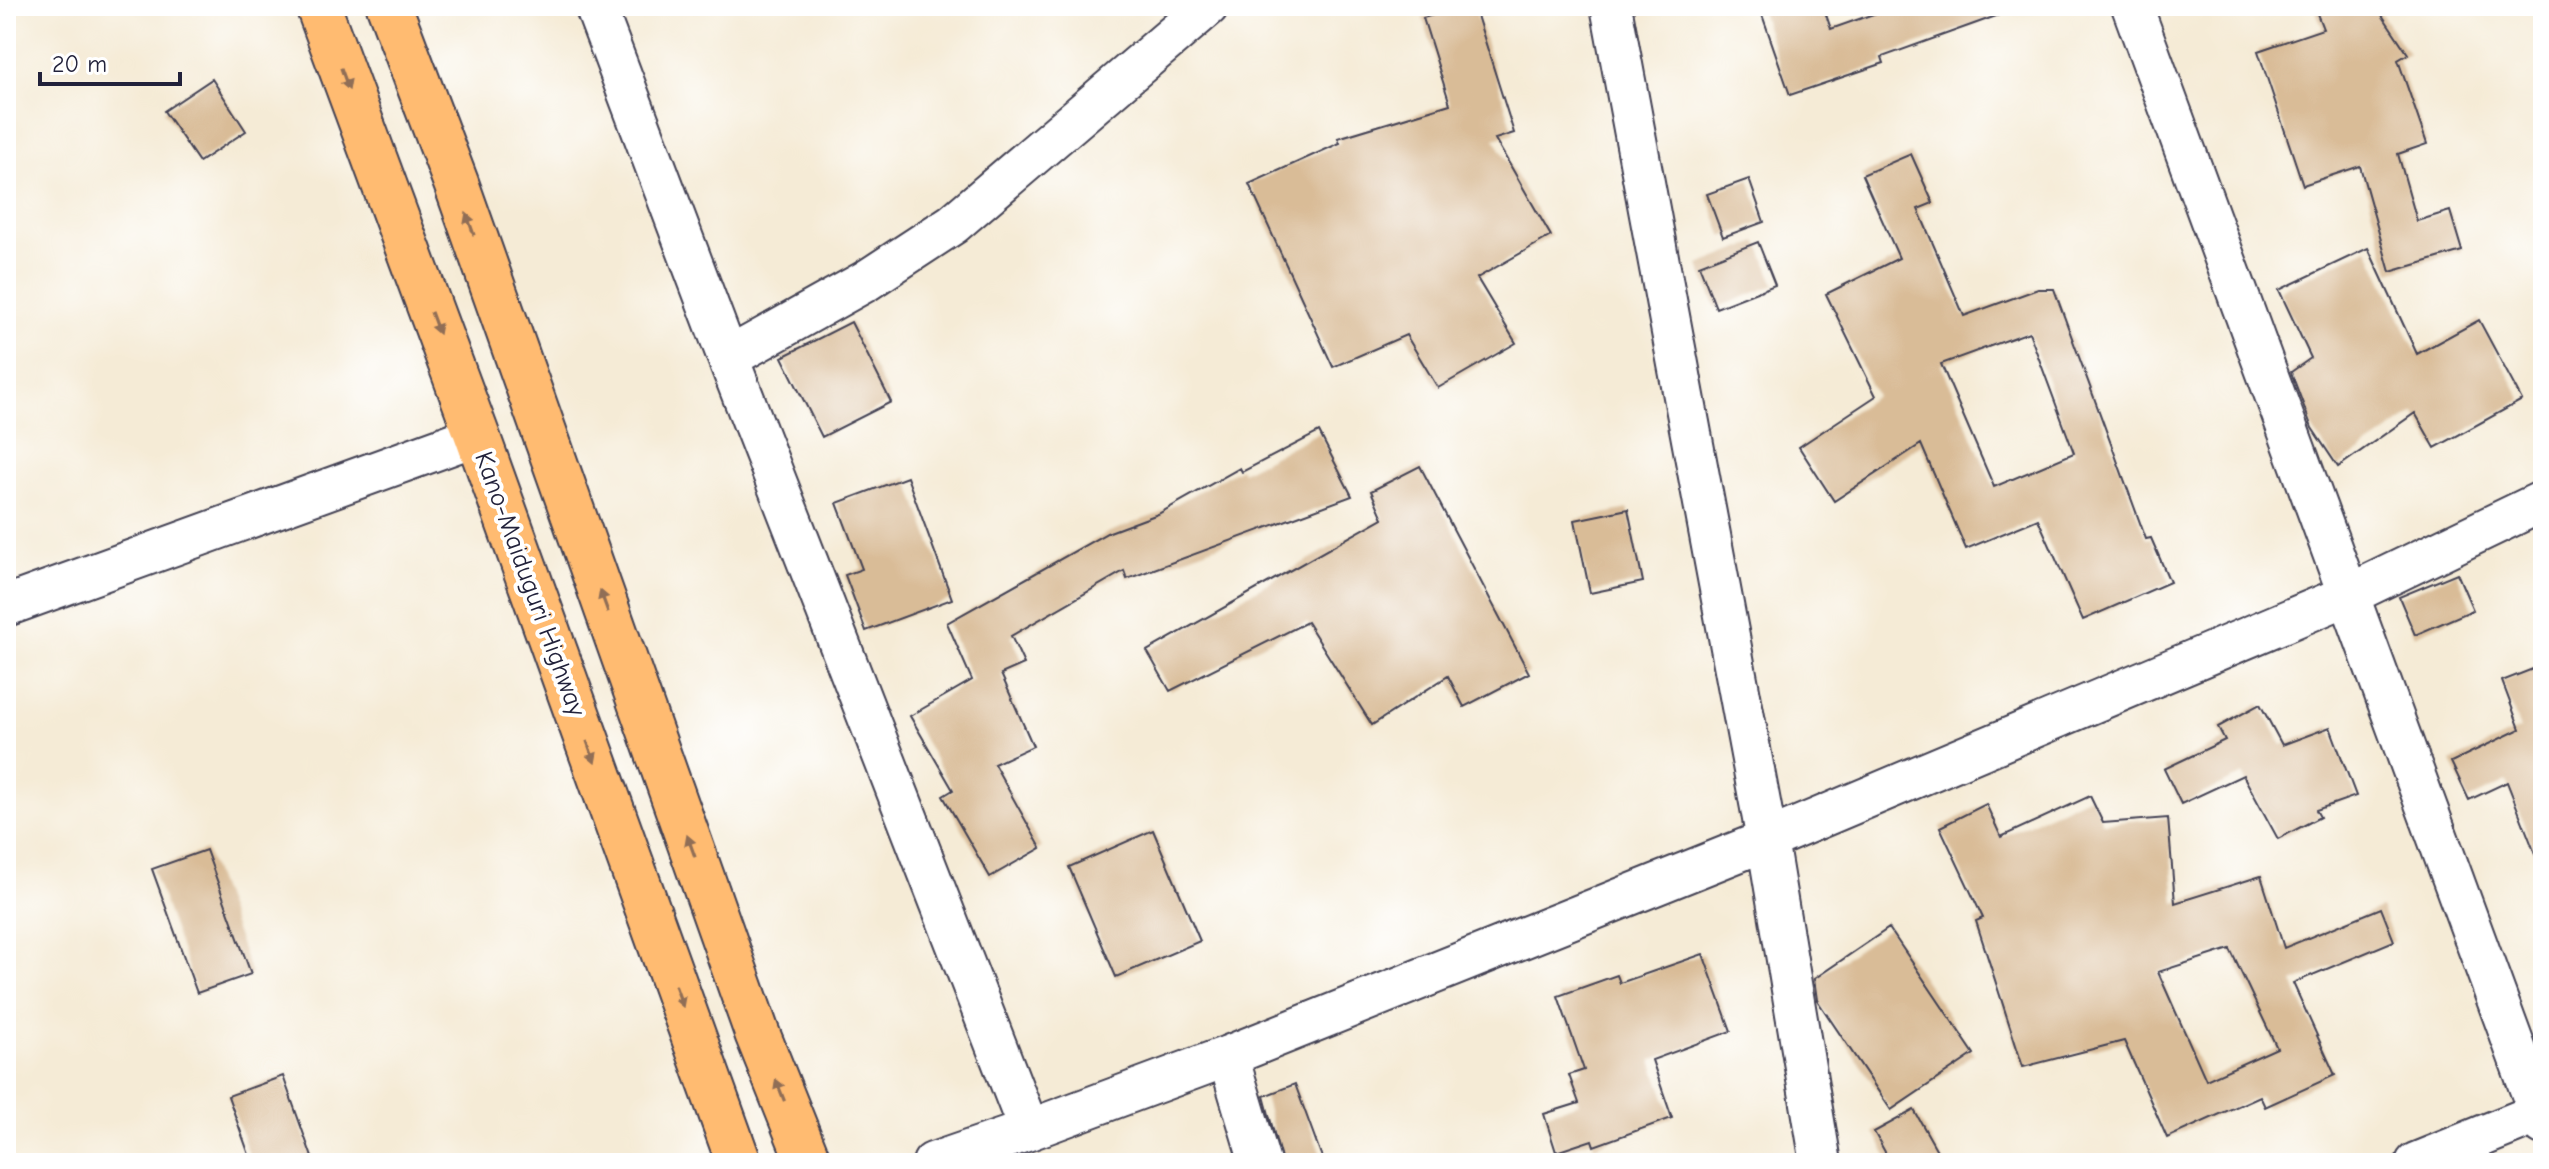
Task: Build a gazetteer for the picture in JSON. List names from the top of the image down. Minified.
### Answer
{"streets":{"highway":["Kano-Maiduguri Highway"]},"scale_bar":"20 m"}
